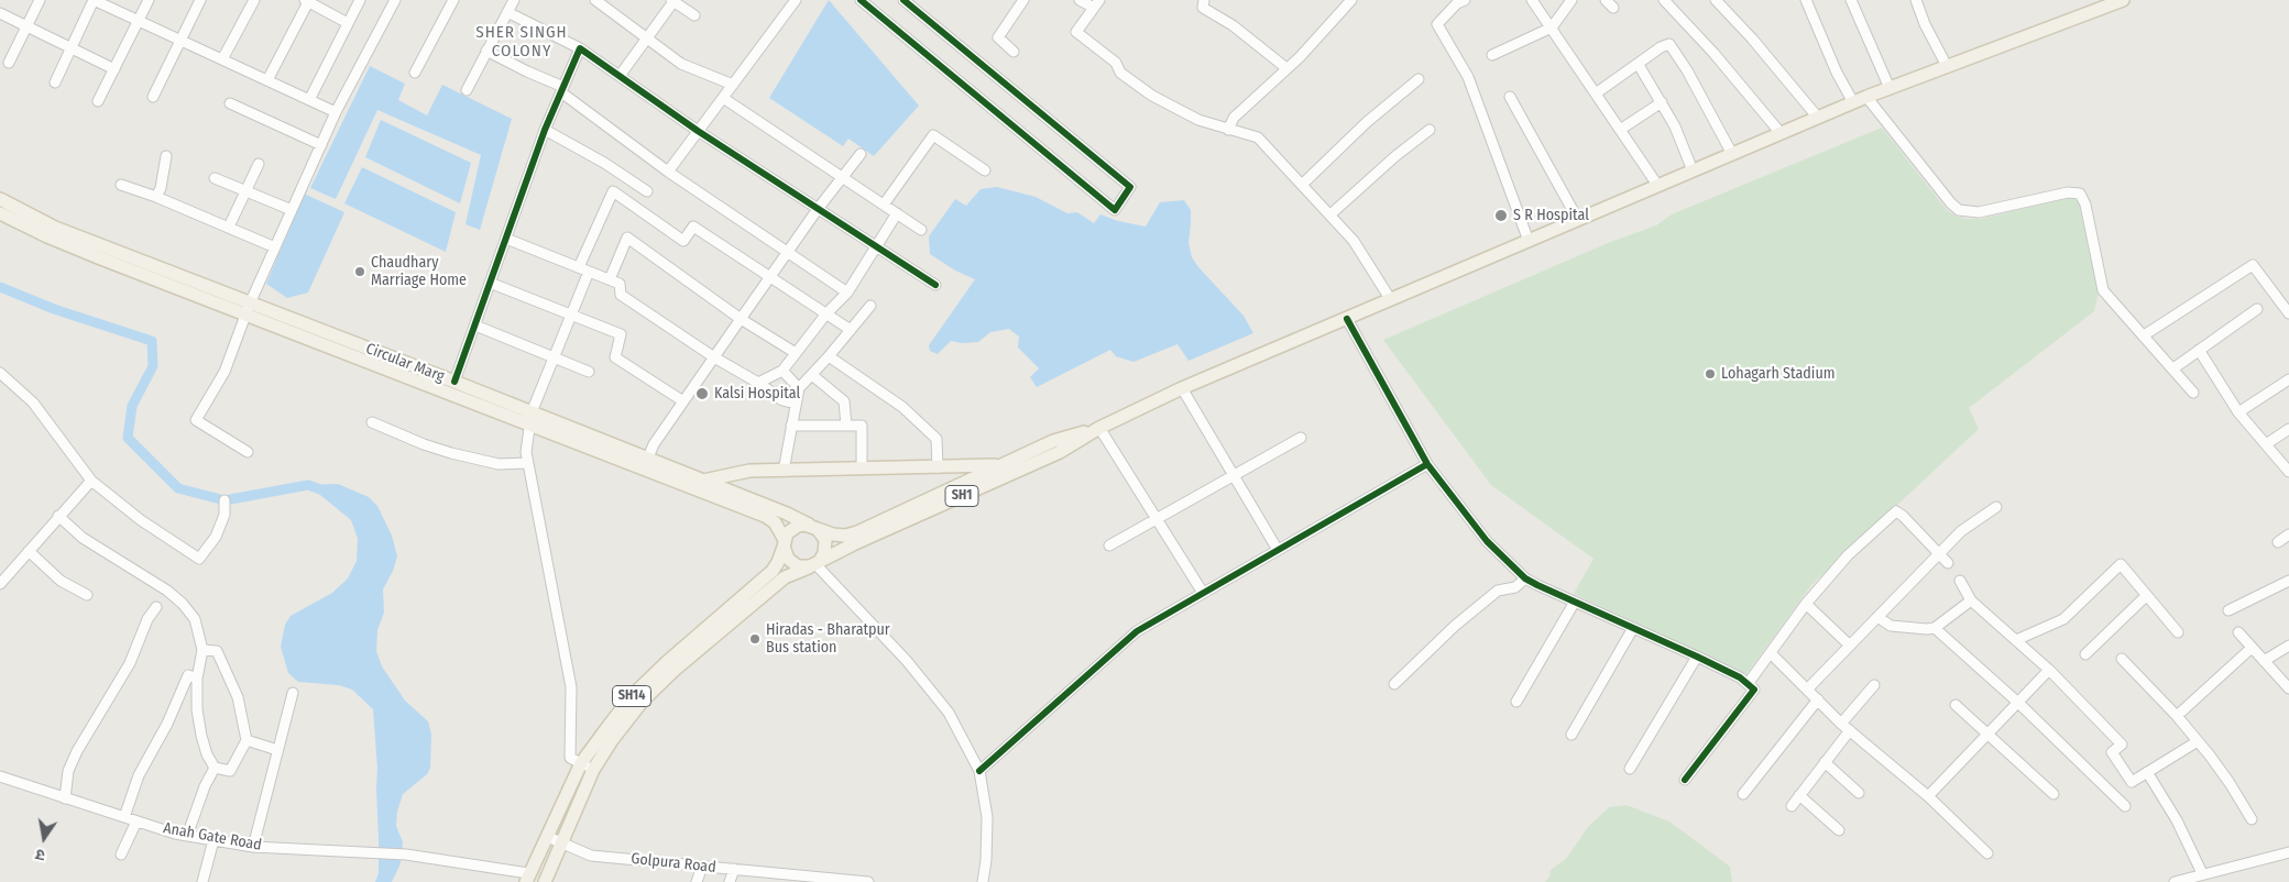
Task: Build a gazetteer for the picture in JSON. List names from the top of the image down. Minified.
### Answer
{"streets":{"main road":["Circular Marg","SH1","SH14"],"street":["Anah Gate Road","Golpura Road"]},"crossings":[["Circular Marg","SH1"],["Circular Marg","SH14"],["SH1","SH14"],["SH14","Anah Gate Road"],["SH14","Golpura Road"]],"districts":["SHER SINGH COLONY"],"places":["S R Hospital","Chaudhary Marriage Home","Lohagarh Stadium","Kalsi Hospital","Hiradas - Bharatpur Bus station"],"north":"bottom"}
